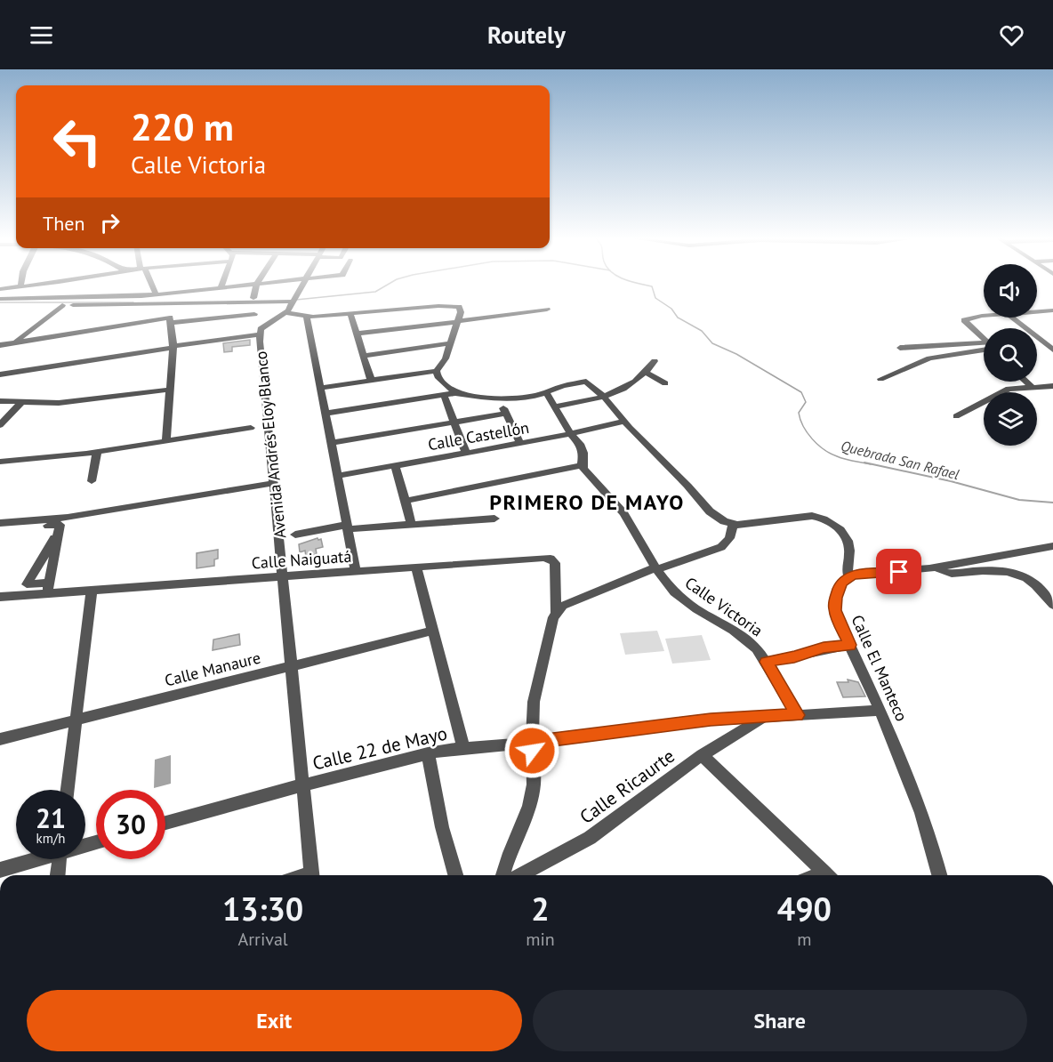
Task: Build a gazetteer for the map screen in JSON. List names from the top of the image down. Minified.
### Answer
{"streets":{"street":["Calle Castellón","Avenida Andrés Eloy Blanco","Calle Naiguatá","Calle Victoria","Calle El Manteco","Calle Manaure","Calle 22 de Mayo","Calle Ricaurte"]},"crossings":[["Avenida Andrés Eloy Blanco","Calle Naiguatá"],["Avenida Andrés Eloy Blanco","Calle Manaure"],["Avenida Andrés Eloy Blanco","Calle 22 de Mayo"],["Calle Victoria","Calle 22 de Mayo"],["Calle El Manteco","Calle 22 de Mayo"],["Calle 22 de Mayo","Calle Ricaurte"]],"districts":["PRIMERO DE MAYO"],"water":["Quebrada San Rafael"],"page":{"header":"Routely","turn":["220 m","Calle Victoria"],"then":"Then","speed":"21 km/h","limit":"30","eta":["13:30","Arrival","2","min","490","m"],"buttons":["Exit","Share"]}}
